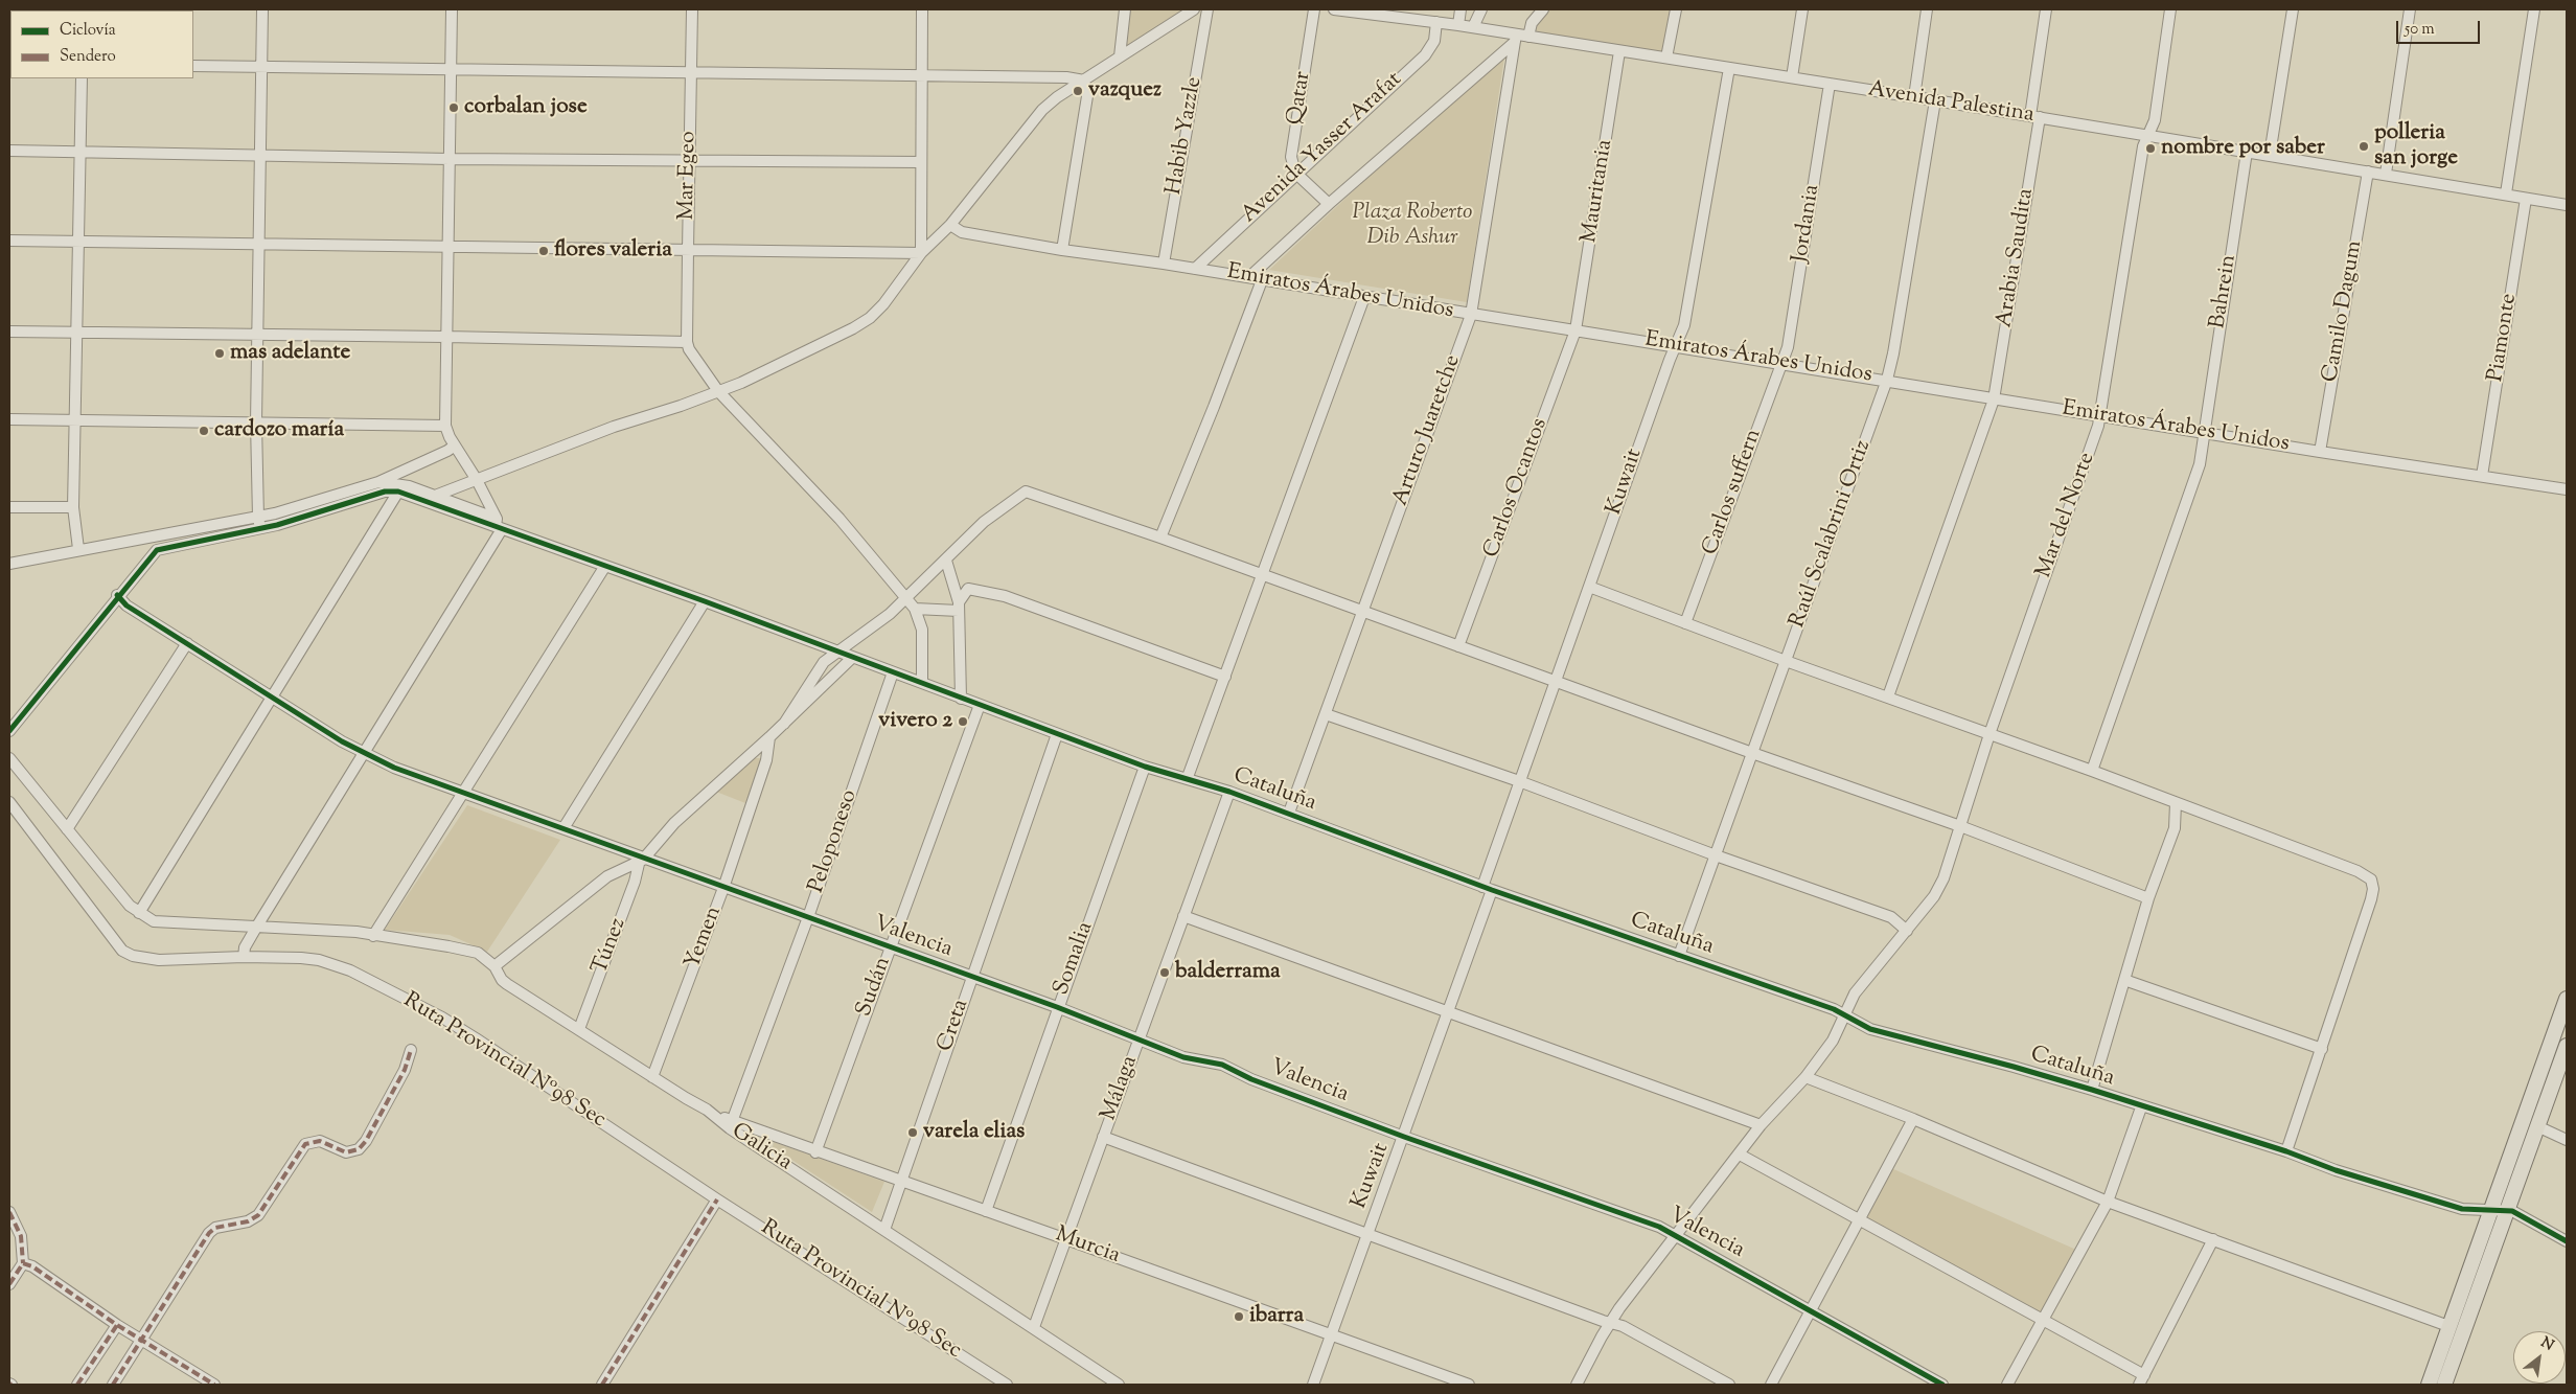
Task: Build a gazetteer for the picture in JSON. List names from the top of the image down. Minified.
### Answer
{"streets":{"street":["Qatar","Avenida Palestina","Habib Yazzle","Avenida Yasser Arafat","Mar Egeo","Mauritania","Jordania","Arabia Saudita","Bahrein","Emiratos Árabes Unidos","Camilo Dagum","Piamonte","Arturo Juaretche","Kuwait","Carlos Ocantos","Carlos suffern","Mar del Norte","Raúl Scalabrini Ortiz","Cataluña","Peloponeso","Yemen","Valencia","Túnez","Somalia","Sudán","Creta","Ruta Provincial Nº98 Sec","Málaga","Galicia","Murcia"]},"crossings":[["Qatar","Avenida Yasser Arafat"],["Avenida Palestina","Avenida Yasser Arafat"],["Avenida Palestina","Mauritania"],["Avenida Palestina","Jordania"],["Avenida Palestina","Arabia Saudita"],["Avenida Palestina","Bahrein"],["Avenida Palestina","Camilo Dagum"],["Avenida Palestina","Piamonte"],["Avenida Palestina","Arturo Juaretche"],["Avenida Palestina","Kuwait"],["Avenida Palestina","Mar del Norte"],["Avenida Palestina","Raúl Scalabrini Ortiz"],["Habib Yazzle","Emiratos Árabes Unidos"],["Avenida Yasser Arafat","Emiratos Árabes Unidos"],["Avenida Yasser Arafat","Arturo Juaretche"],["Mauritania","Emiratos Árabes Unidos"],["Mauritania","Carlos Ocantos"],["Jordania","Emiratos Árabes Unidos"],["Jordania","Carlos suffern"],["Arabia Saudita","Emiratos Árabes Unidos"],["Bahrein","Emiratos Árabes Unidos"],["Emiratos Árabes Unidos","Camilo Dagum"],["Emiratos Árabes Unidos","Piamonte"],["Emiratos Árabes Unidos","Arturo Juaretche"],["Emiratos Árabes Unidos","Kuwait"],["Emiratos Árabes Unidos","Carlos Ocantos"],["Emiratos Árabes Unidos","Carlos suffern"],["Emiratos Árabes Unidos","Mar del Norte"],["Emiratos Árabes Unidos","Raúl Scalabrini Ortiz"],["Arturo Juaretche","Cataluña"],["Kuwait","Cataluña"],["Kuwait","Valencia"],["Kuwait","Murcia"],["Mar del Norte","Cataluña"],["Mar del Norte","Valencia"],["Raúl Scalabrini Ortiz","Cataluña"],["Cataluña","Peloponeso"],["Cataluña","Somalia"],["Cataluña","Sudán"],["Cataluña","Creta"],["Cataluña","Málaga"],["Peloponeso","Valencia"],["Peloponeso","Galicia"],["Peloponeso","Murcia"],["Yemen","Valencia"],["Yemen","Galicia"],["Valencia","Túnez"],["Valencia","Somalia"],["Valencia","Sudán"],["Valencia","Creta"],["Valencia","Málaga"],["Túnez","Galicia"],["Somalia","Murcia"],["Sudán","Murcia"],["Creta","Galicia"],["Creta","Murcia"],["Málaga","Galicia"],["Málaga","Murcia"],["Galicia","Murcia"]],"parks":["Plaza Roberto Dib Ashur"],"places":["vazquez","corbalan jose","polleria san jorge","nombre por saber","flores valeria","mas adelante","cardozo maría","vivero 2","balderrama","varela elias","ibarra"],"legend":["Ciclovía","Sendero"],"scale_bar":"50 m","north":"top right"}
